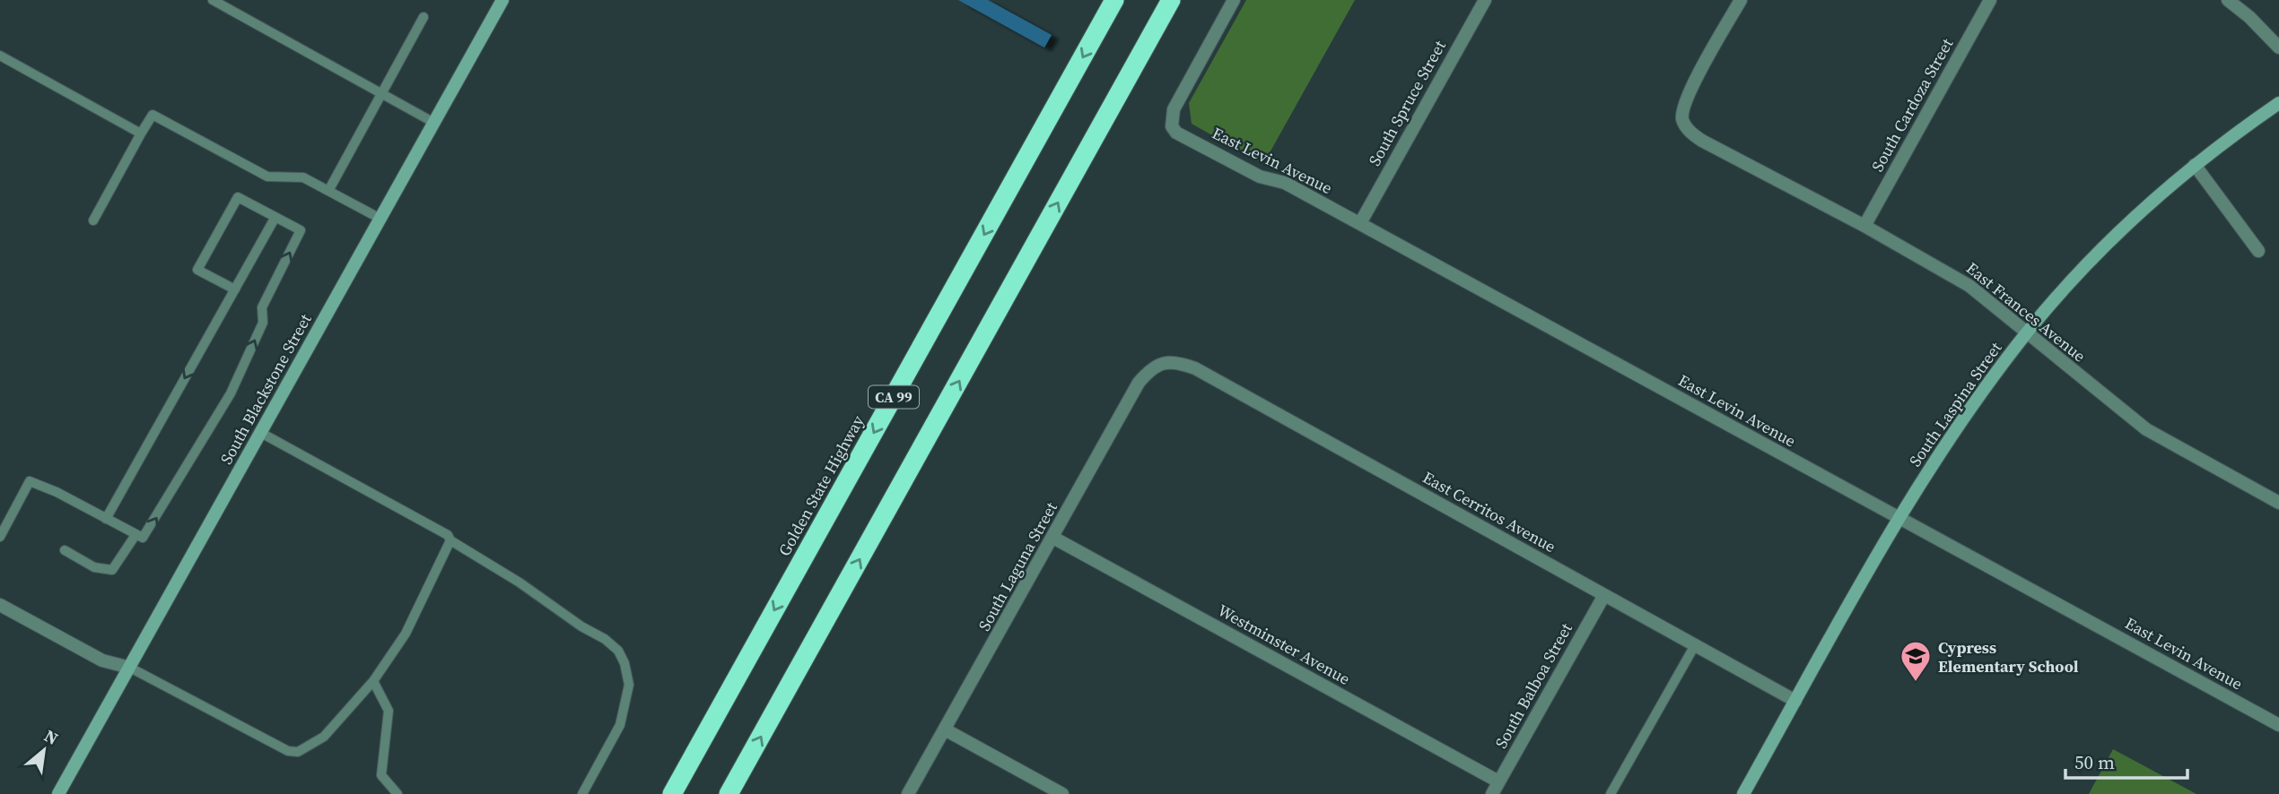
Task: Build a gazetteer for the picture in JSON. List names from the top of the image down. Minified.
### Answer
{"streets":{"highway":["CA 99","Golden State Highway"],"main road":["South Blackstone Street","South Laspina Street"],"street":["South Spruce Street","South Cardoza Street","East Levin Avenue","East Frances Avenue","East Cerritos Avenue","South Laguna Street","Westminster Avenue","South Balboa Street"]},"crossings":[["South Spruce Street","East Levin Avenue"],["South Cardoza Street","East Frances Avenue"],["East Levin Avenue","South Laspina Street"],["East Frances Avenue","South Laspina Street"],["South Laspina Street","East Cerritos Avenue"],["East Cerritos Avenue","South Laguna Street"],["East Cerritos Avenue","South Balboa Street"],["South Laguna Street","Westminster Avenue"],["Westminster Avenue","South Balboa Street"]],"places":{"school or university":["Cypress Elementary School"]},"scale_bar":"50 m","north":"top right"}
